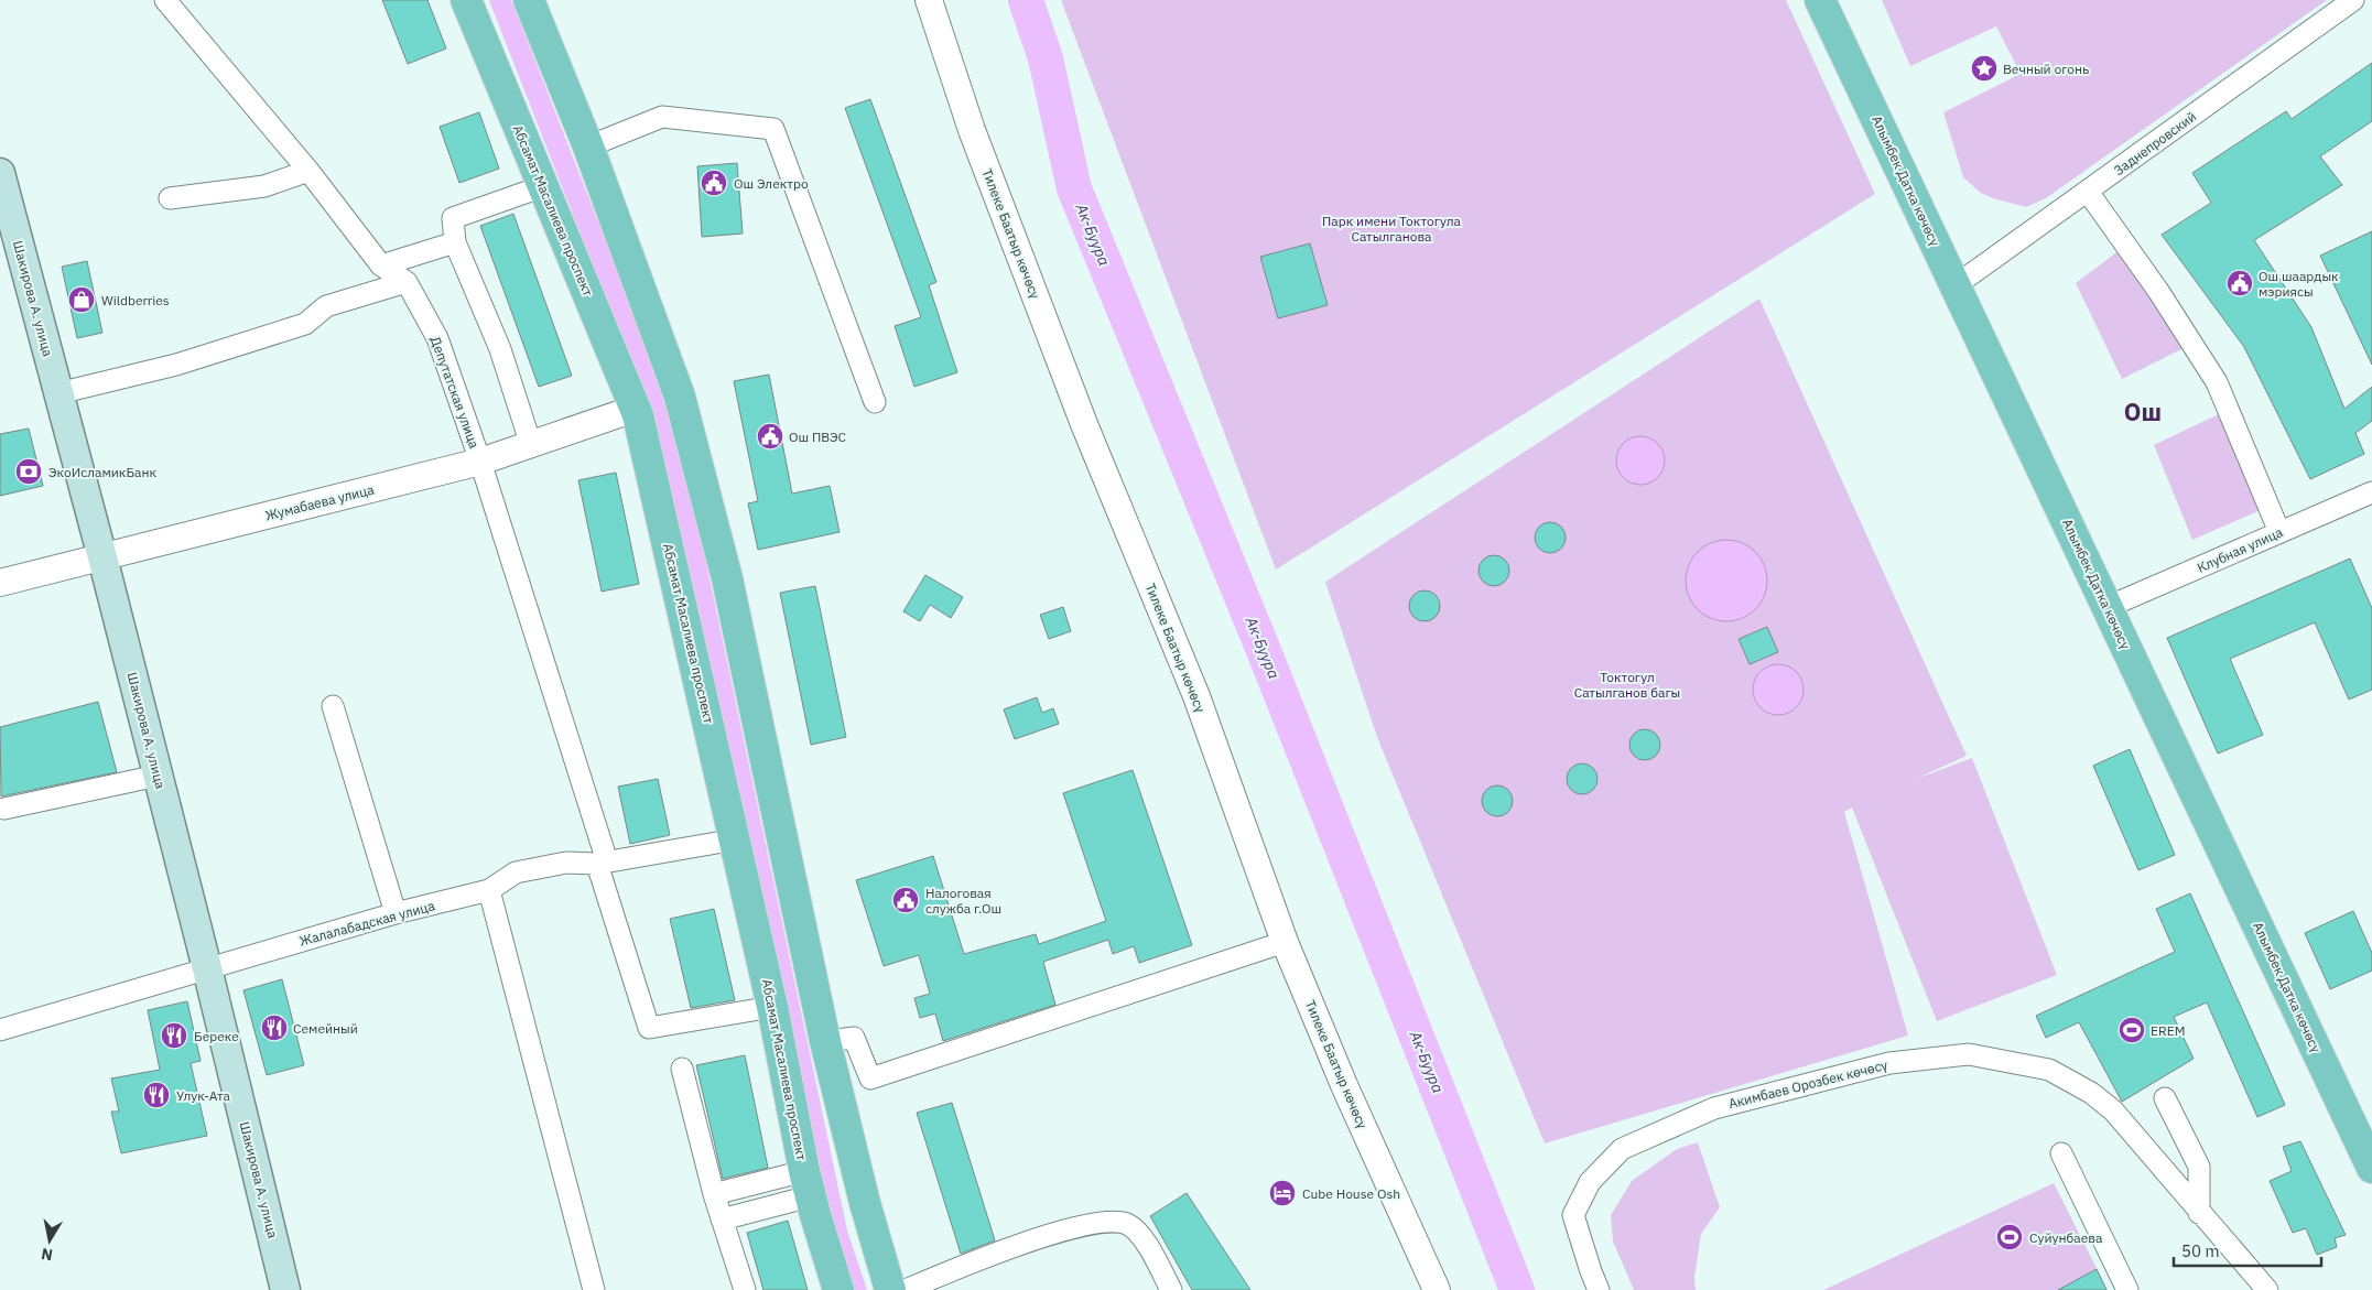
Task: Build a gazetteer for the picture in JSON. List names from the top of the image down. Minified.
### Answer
{"streets":{"main road":["Алымбек Датка көчөсү","Абсамат Масалиева проспект","Шакирова А. улица"],"street":["Заднепровский","Тилеке Баатыр көчөсү","Депутатская улица","Жумабаева улица","Клубная улица","Жалалабадская улица","Акимбаев Орозбек көчөсү"]},"crossings":[["Заднепровский","Алымбек Датка көчөсү"],["Алымбек Датка көчөсү","Клубная улица"],["Абсамат Масалиева проспект","Депутатская улица"],["Абсамат Масалиева проспект","Жумабаева улица"],["Абсамат Масалиева проспект","Жалалабадская улица"],["Шакирова А. улица","Жумабаева улица"],["Шакирова А. улица","Жалалабадская улица"],["Депутатская улица","Жумабаева улица"],["Депутатская улица","Жалалабадская улица"]],"districts":["Ош"],"water":["Ак-Буура"],"parks":["Парк имени Токтогула Сатылганова","Токтогул Сатылганов багы"],"places":{"place":["Вечный огонь"],"public building":["Ош Электро","Ош шаардык мэриясы","Ош ПВЭС","Налоговая служба г.Ош"],"shop":["Wildberries"],"bank":["ЭкоИсламикБанк"],"restaurant":["Семейный","Береке","Улук-Ата"],"sports":["EREM","Суйунбаева"],"hotel":["Cube House Osh"]},"scale_bar":"50 m","north":"bottom"}
